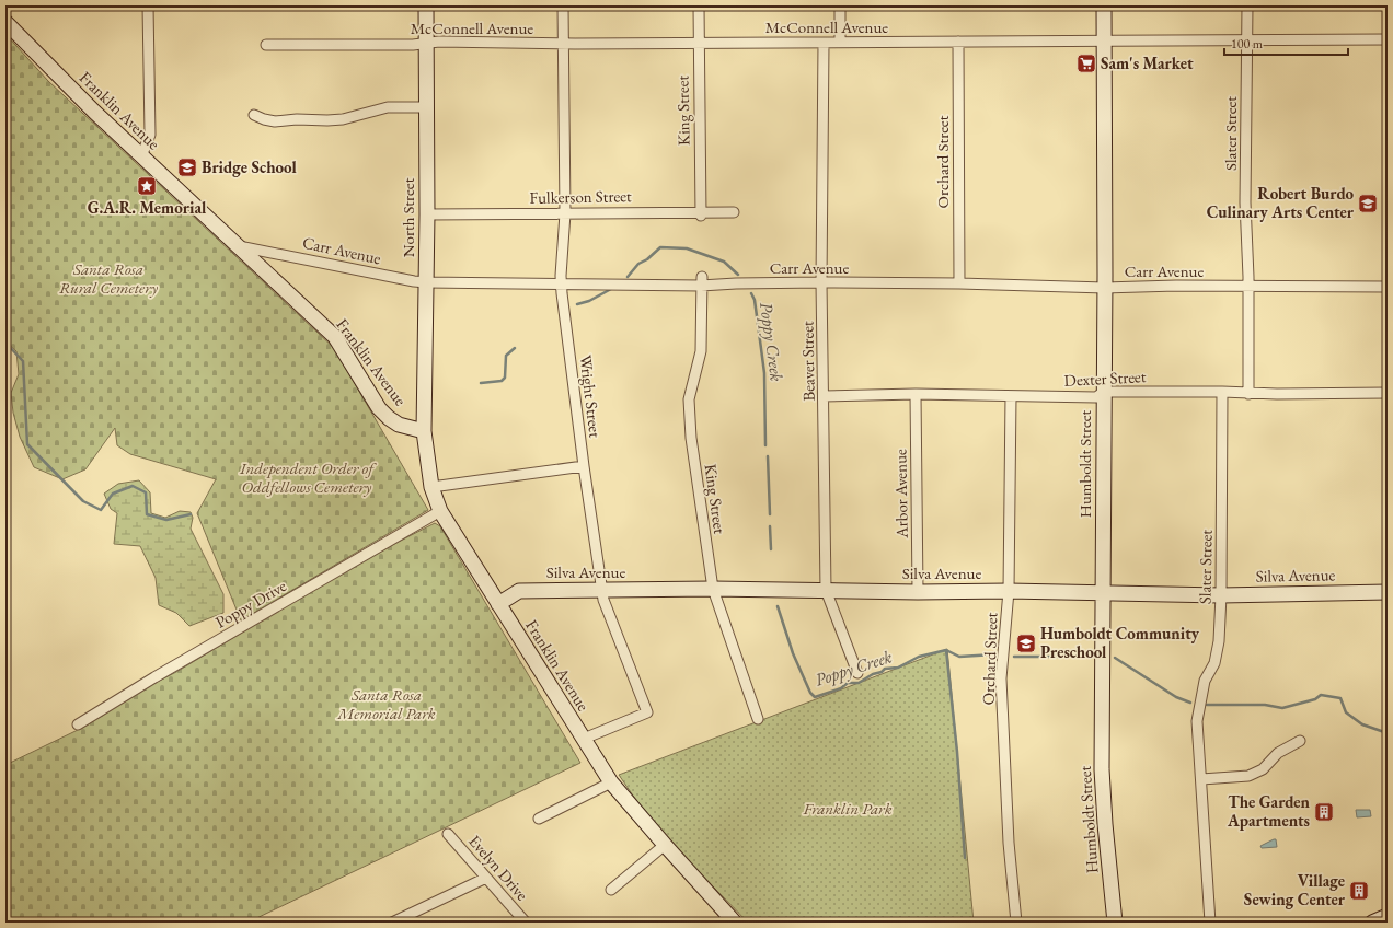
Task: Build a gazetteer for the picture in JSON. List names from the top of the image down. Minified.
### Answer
{"streets":{"street":["McConnell Avenue","Franklin Avenue","King Street","Slater Street","Orchard Street","Fulkerson Street","North Street","Carr Avenue","Beaver Street","Dexter Street","Wright Street","Humboldt Street","Arbor Avenue","Silva Avenue","Poppy Drive","Evelyn Drive"]},"crossings":[["McConnell Avenue","King Street"],["McConnell Avenue","Slater Street"],["McConnell Avenue","Orchard Street"],["McConnell Avenue","North Street"],["McConnell Avenue","Beaver Street"],["McConnell Avenue","Wright Street"],["McConnell Avenue","Humboldt Street"],["Franklin Avenue","North Street"],["Franklin Avenue","Carr Avenue"],["Franklin Avenue","Wright Street"],["Franklin Avenue","Silva Avenue"],["Franklin Avenue","Poppy Drive"],["King Street","Fulkerson Street"],["King Street","Carr Avenue"],["King Street","Silva Avenue"],["Slater Street","Carr Avenue"],["Slater Street","Dexter Street"],["Slater Street","Silva Avenue"],["Orchard Street","Carr Avenue"],["Orchard Street","Dexter Street"],["Orchard Street","Silva Avenue"],["Fulkerson Street","North Street"],["Fulkerson Street","Wright Street"],["North Street","Carr Avenue"],["Carr Avenue","Beaver Street"],["Carr Avenue","Wright Street"],["Carr Avenue","Humboldt Street"],["Beaver Street","Dexter Street"],["Beaver Street","Silva Avenue"],["Dexter Street","Humboldt Street"],["Dexter Street","Arbor Avenue"],["Wright Street","Silva Avenue"],["Humboldt Street","Silva Avenue"],["Arbor Avenue","Silva Avenue"]],"water":["Poppy Creek"],"parks":["Santa Rosa Rural Cemetery","Independent Order of Oddfellows Cemetery","Santa Rosa Memorial Park","Franklin Park"],"places":{"supermarket":["Sam's Market"],"school or university":["Bridge School","Robert Burdo Culinary Arts Center","Humboldt Community Preschool"],"place":["G.A.R. Memorial"],"building":["The Garden Apartments","Village Sewing Center"]},"scale_bar":"100 m"}
